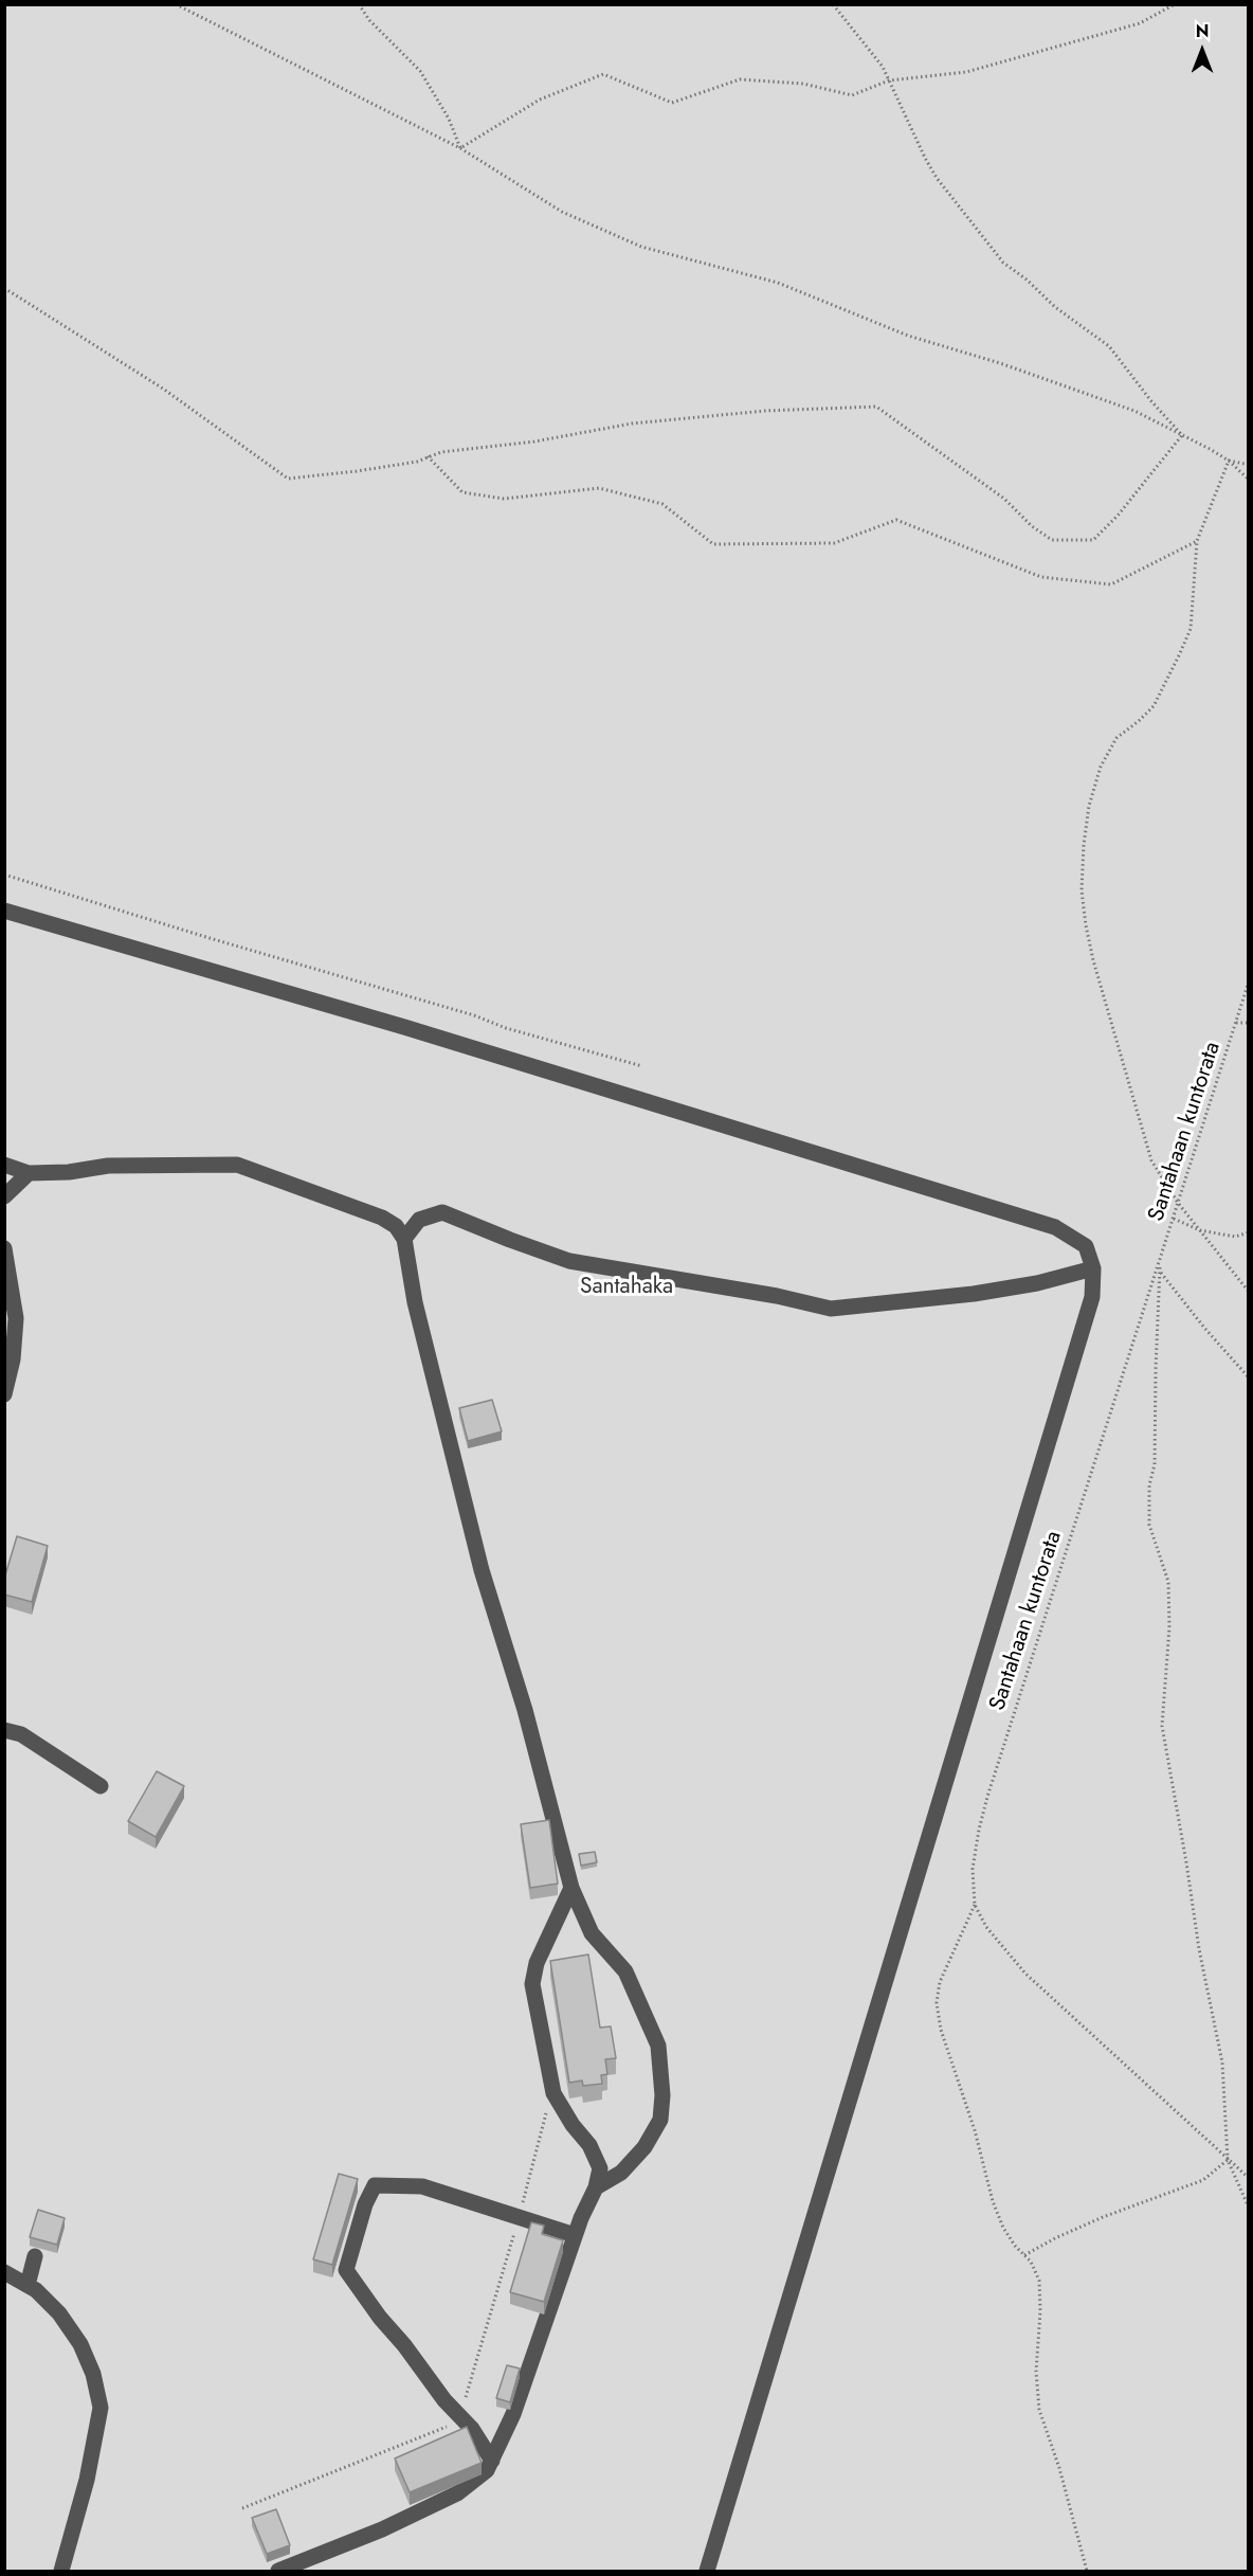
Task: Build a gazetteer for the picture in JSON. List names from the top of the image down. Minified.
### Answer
{"streets":{"path":["Santahaan kuntorata"]},"parks":["Santahaka"],"north":"top"}
